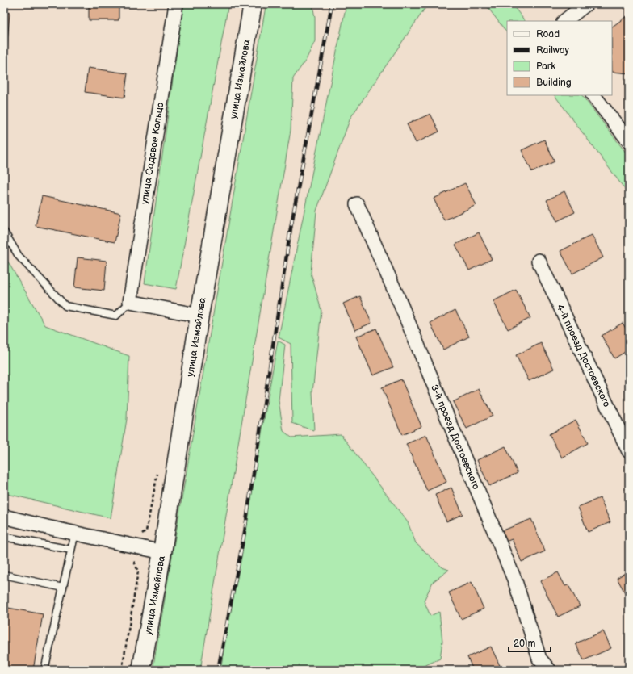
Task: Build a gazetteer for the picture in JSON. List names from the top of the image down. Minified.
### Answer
{"streets":{"main road":["улица Измайлова"],"street":["улица Садовое Кольцо","4-й проезд Достоевского","3-й проезд Достоевского"]},"legend":["Road","Railway","Park","Building"],"scale_bar":"20 m"}
